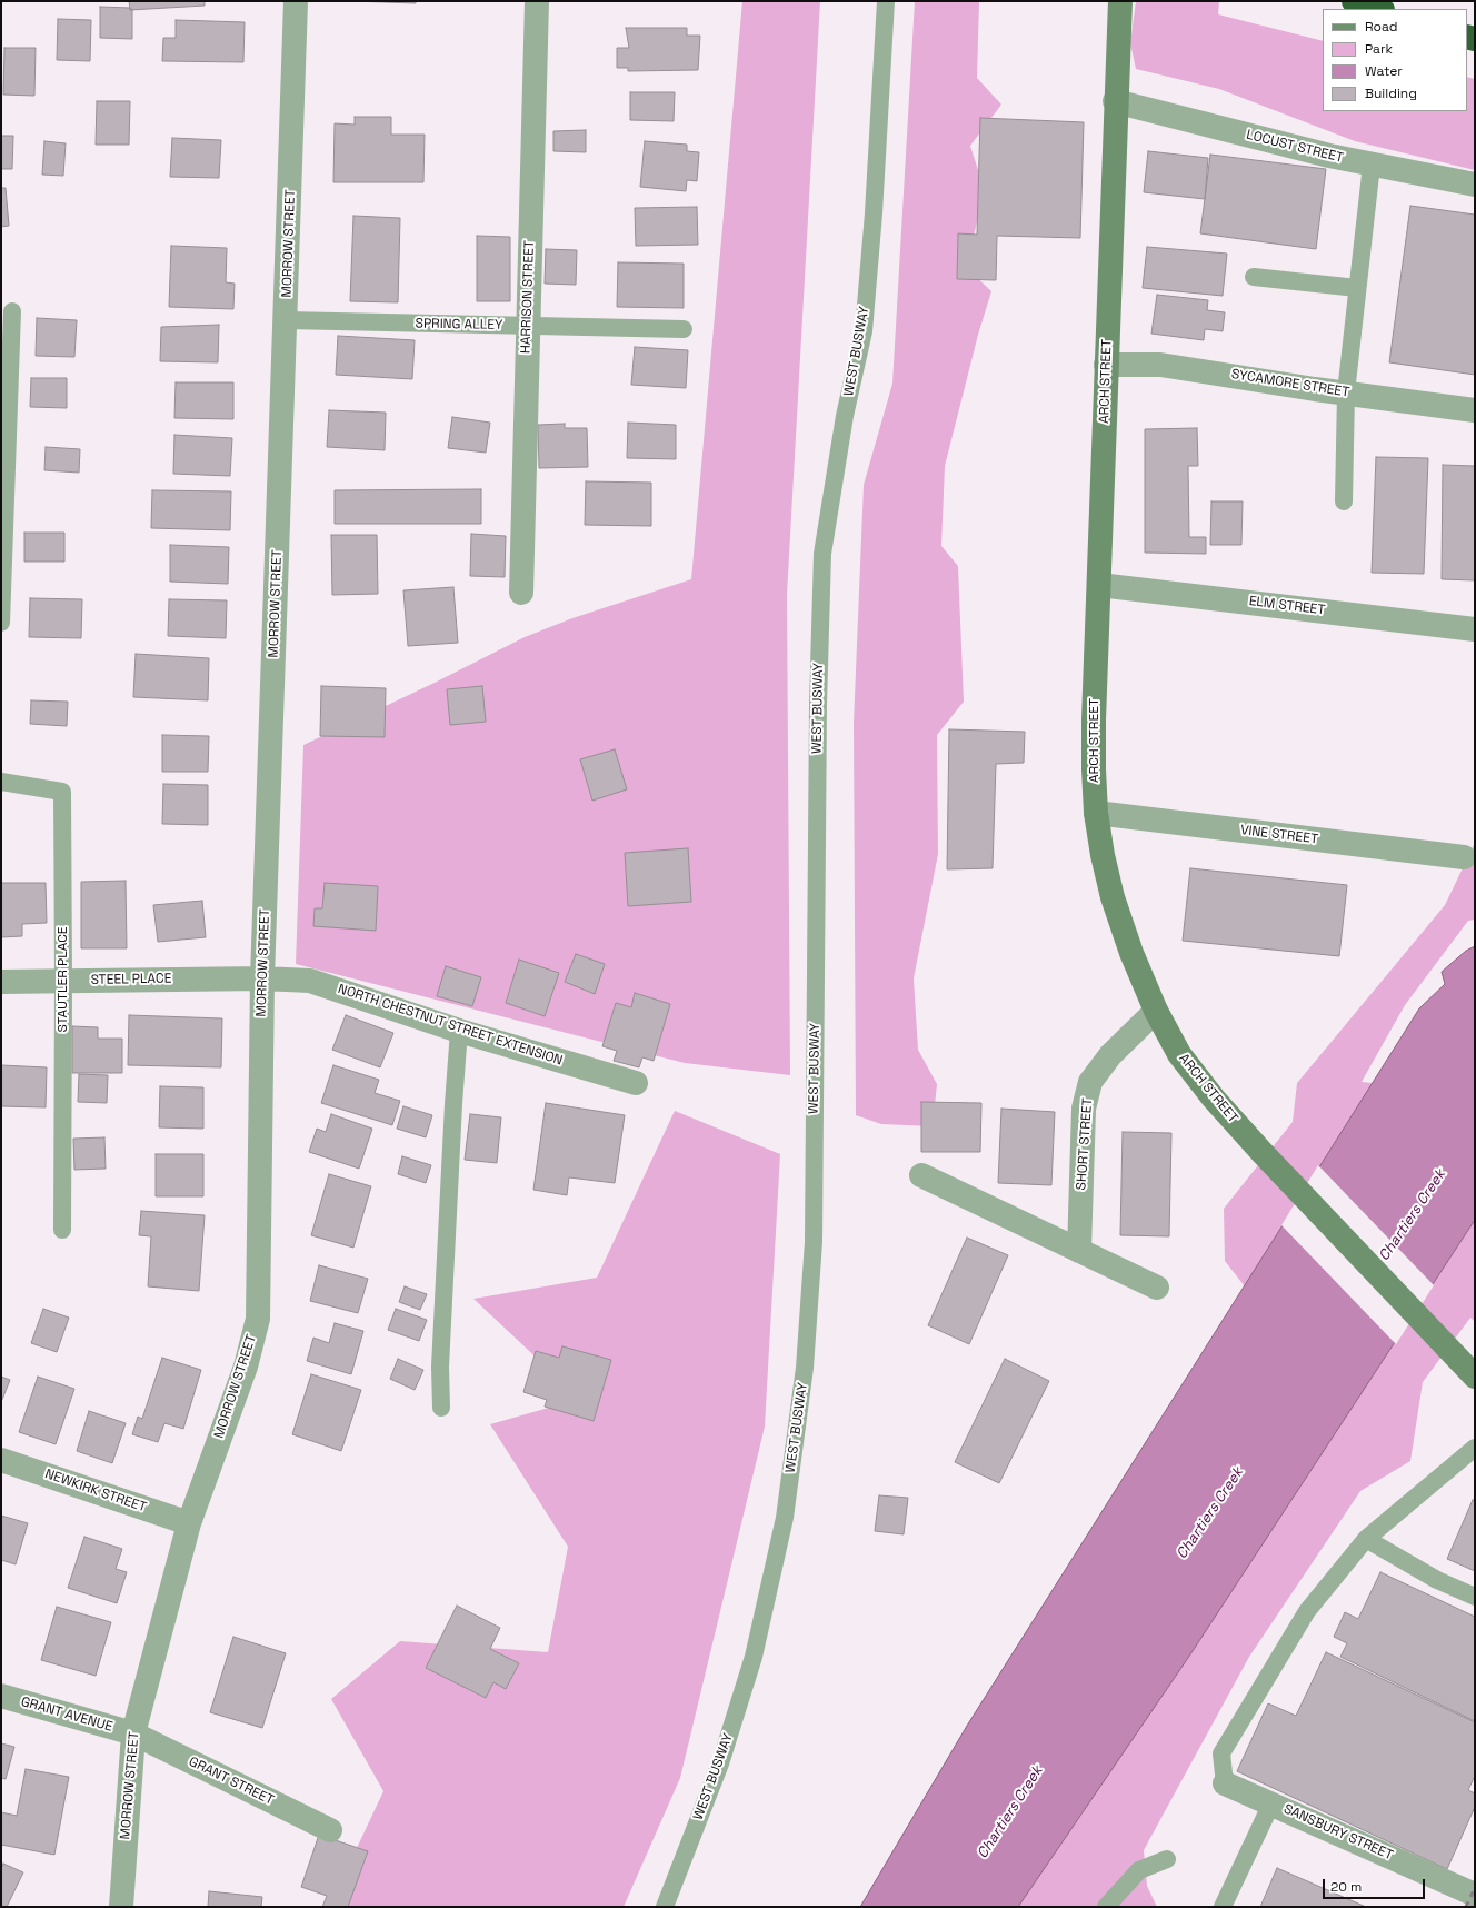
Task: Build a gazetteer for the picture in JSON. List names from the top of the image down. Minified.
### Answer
{"streets":{"street":["LOCUST STREET","MORROW STREET","HARRISON STREET","ARCH STREET","SYCAMORE STREET","ELM STREET","VINE STREET","STEEL PLACE","NORTH CHESTNUT STREET EXTENSION","SHORT STREET","NEWKIRK STREET","GRANT AVENUE","GRANT STREET","SANSBURY STREET"],"lane":["SPRING ALLEY","WEST BUSWAY","STAUTLER PLACE"]},"crossings":[["LOCUST STREET","ARCH STREET"],["MORROW STREET","SPRING ALLEY"],["MORROW STREET","STEEL PLACE"],["MORROW STREET","NORTH CHESTNUT STREET EXTENSION"],["MORROW STREET","NEWKIRK STREET"],["MORROW STREET","GRANT AVENUE"],["MORROW STREET","GRANT STREET"],["HARRISON STREET","SPRING ALLEY"],["ARCH STREET","SYCAMORE STREET"],["ARCH STREET","ELM STREET"],["ARCH STREET","VINE STREET"],["ARCH STREET","SHORT STREET"],["STAUTLER PLACE","STEEL PLACE"],["STEEL PLACE","NORTH CHESTNUT STREET EXTENSION"],["GRANT AVENUE","GRANT STREET"]],"water":["Chartiers Creek"],"legend":["Road","Park","Water","Building"],"scale_bar":"20 m"}
